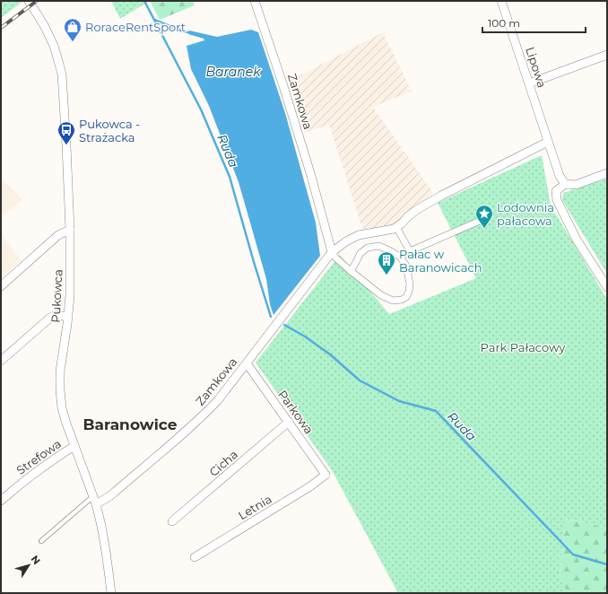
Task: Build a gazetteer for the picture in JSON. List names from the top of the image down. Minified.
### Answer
{"streets":{"street":["Lipowa","Zamkowa","Pukowca","Parkowa","Strefowa","Cicha","Letnia"]},"crossings":[["Lipowa","Zamkowa"],["Zamkowa","Pukowca"],["Zamkowa","Parkowa"],["Pukowca","Strefowa"],["Parkowa","Cicha"],["Parkowa","Letnia"]],"districts":["Baranowice"],"water":["Baranek","Ruda"],"parks":["Park Pałacowy"],"places":{"shop":["RoraceRentSport"],"bus stop":["Pukowca - Strażacka"],"place":["Lodownia pałacowa"],"building":["Pałac w Baranowicach"]},"scale_bar":"100 m","north":"top right"}
